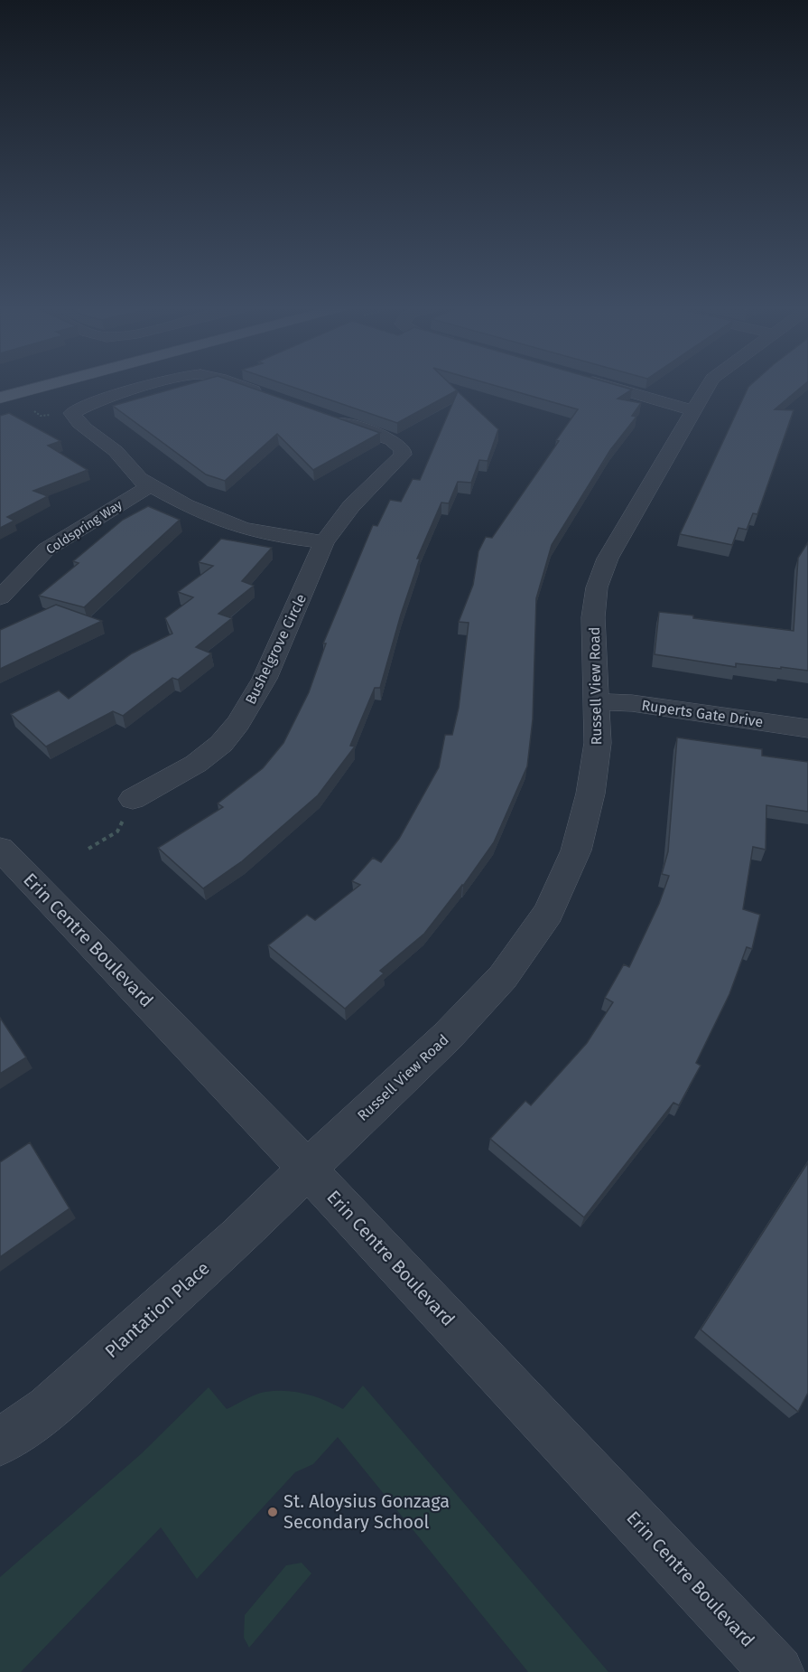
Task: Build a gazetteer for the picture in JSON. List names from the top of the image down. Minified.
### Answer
{"streets":{"street":["Coldspring Way","Bushelgrove Circle","Russell View Road","Ruperts Gate Drive","Erin Centre Boulevard","Plantation Place"]},"crossings":[["Russell View Road","Ruperts Gate Drive"],["Russell View Road","Erin Centre Boulevard"],["Russell View Road","Plantation Place"],["Erin Centre Boulevard","Plantation Place"]],"places":["St. Aloysius Gonzaga Secondary School"]}
